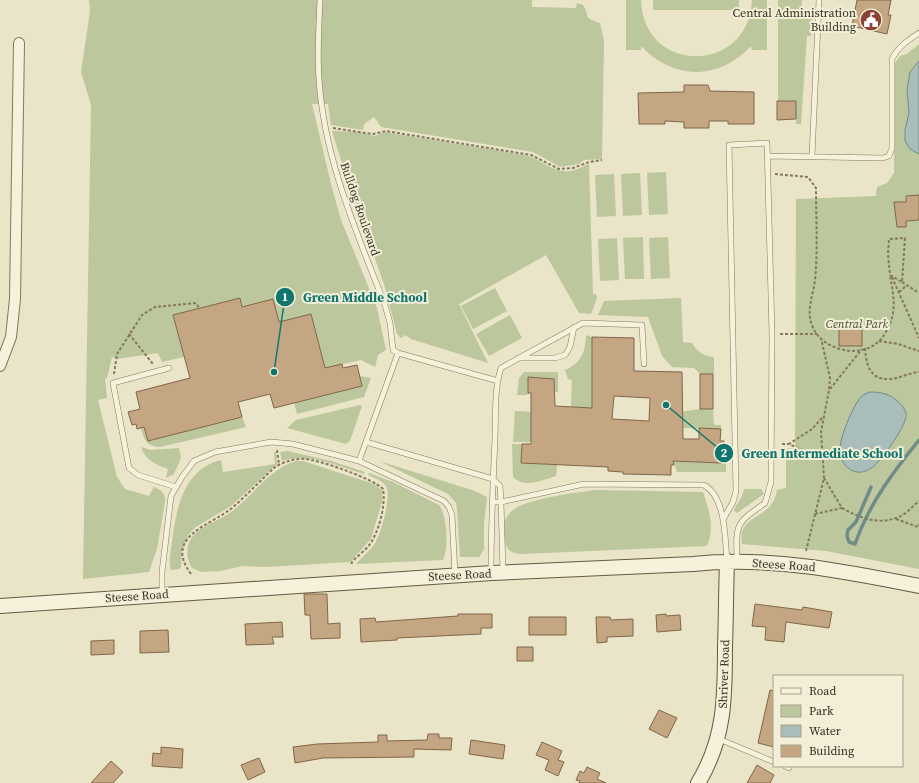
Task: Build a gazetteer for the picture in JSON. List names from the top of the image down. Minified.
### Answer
{"streets":{"street":["Steese Road","Shriver Road"],"lane":["Bulldog Boulevard"]},"crossings":[["Steese Road","Shriver Road"]],"parks":["Central Park"],"places":{"public building":["Central Administration Building"],"other":["Green Middle School","Green Intermediate School"]},"legend":["Road","Park","Water","Building"]}
